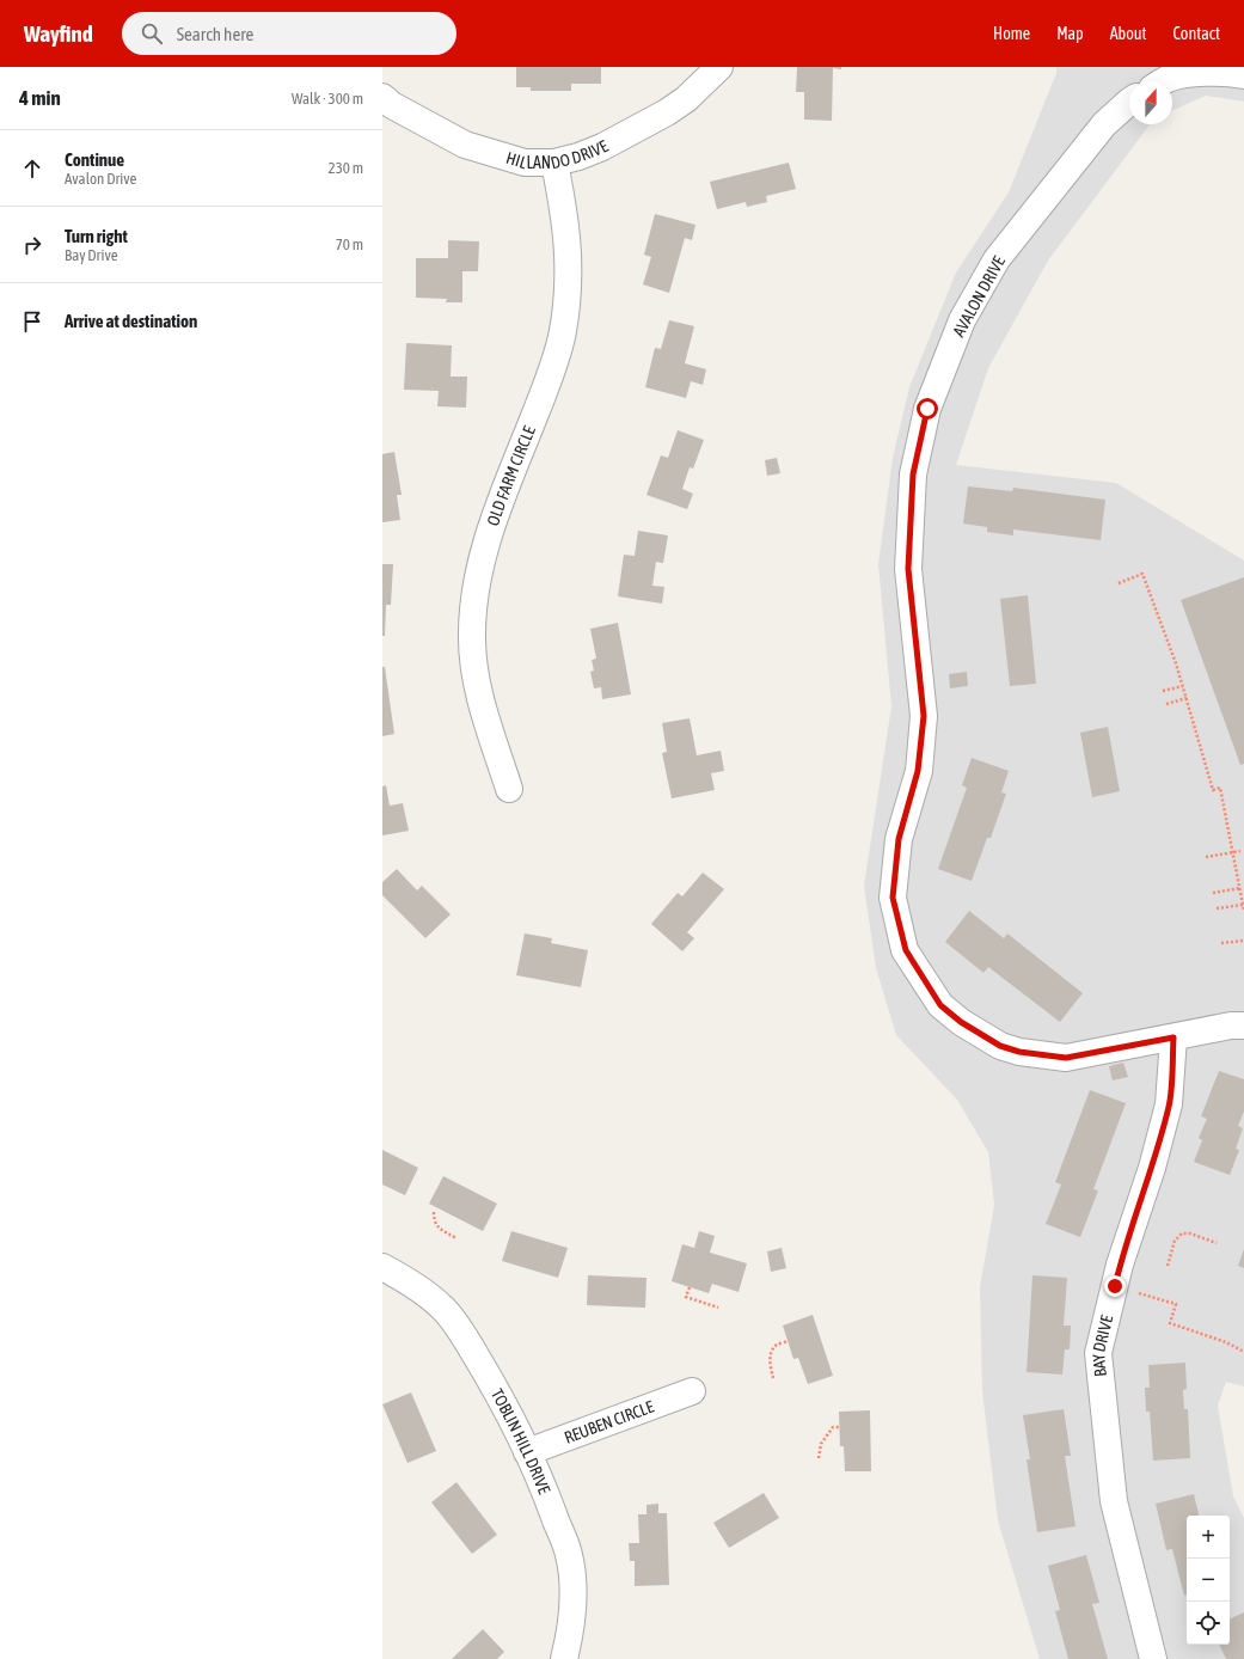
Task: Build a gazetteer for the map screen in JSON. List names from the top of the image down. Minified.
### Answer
{"streets":{"street":["HILLANDO DRIVE","AVALON DRIVE","OLD FARM CIRCLE","BAY DRIVE","REUBEN CIRCLE","TOBLIN HILL DRIVE"]},"crossings":[["HILLANDO DRIVE","OLD FARM CIRCLE"],["AVALON DRIVE","BAY DRIVE"],["REUBEN CIRCLE","TOBLIN HILL DRIVE"]],"north":"top","page":{"header":"Wayfind","search":"Search here","nav":["Home","Map","About","Contact"],"heading":["4 min","Walk · 300 m"],"list":[["Continue","Avalon Drive","230 m"],["Turn right","Bay Drive","70 m"],"Arrive at destination"],"map_buttons":["+","−"]}}
